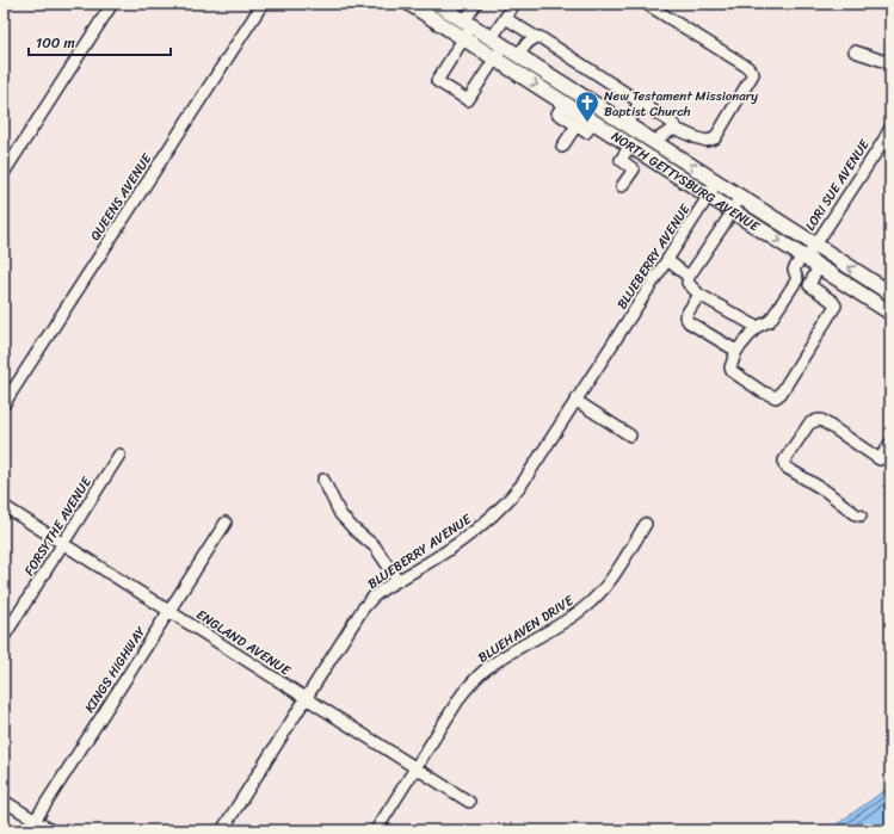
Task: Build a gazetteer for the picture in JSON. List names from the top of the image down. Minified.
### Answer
{"streets":{"main road":["NORTH GETTYSBURG AVENUE"],"street":["LORI SUE AVENUE","QUEENS AVENUE","BLUEBERRY AVENUE","FORSYTHE AVENUE","BLUEHAVEN DRIVE","ENGLAND AVENUE","KINGS HIGHWAY"]},"crossings":[["NORTH GETTYSBURG AVENUE","LORI SUE AVENUE"],["NORTH GETTYSBURG AVENUE","BLUEBERRY AVENUE"],["BLUEBERRY AVENUE","ENGLAND AVENUE"],["FORSYTHE AVENUE","ENGLAND AVENUE"],["BLUEHAVEN DRIVE","ENGLAND AVENUE"],["ENGLAND AVENUE","KINGS HIGHWAY"]],"places":{"church":["New Testament Missionary Baptist Church"]},"scale_bar":"100 m"}
